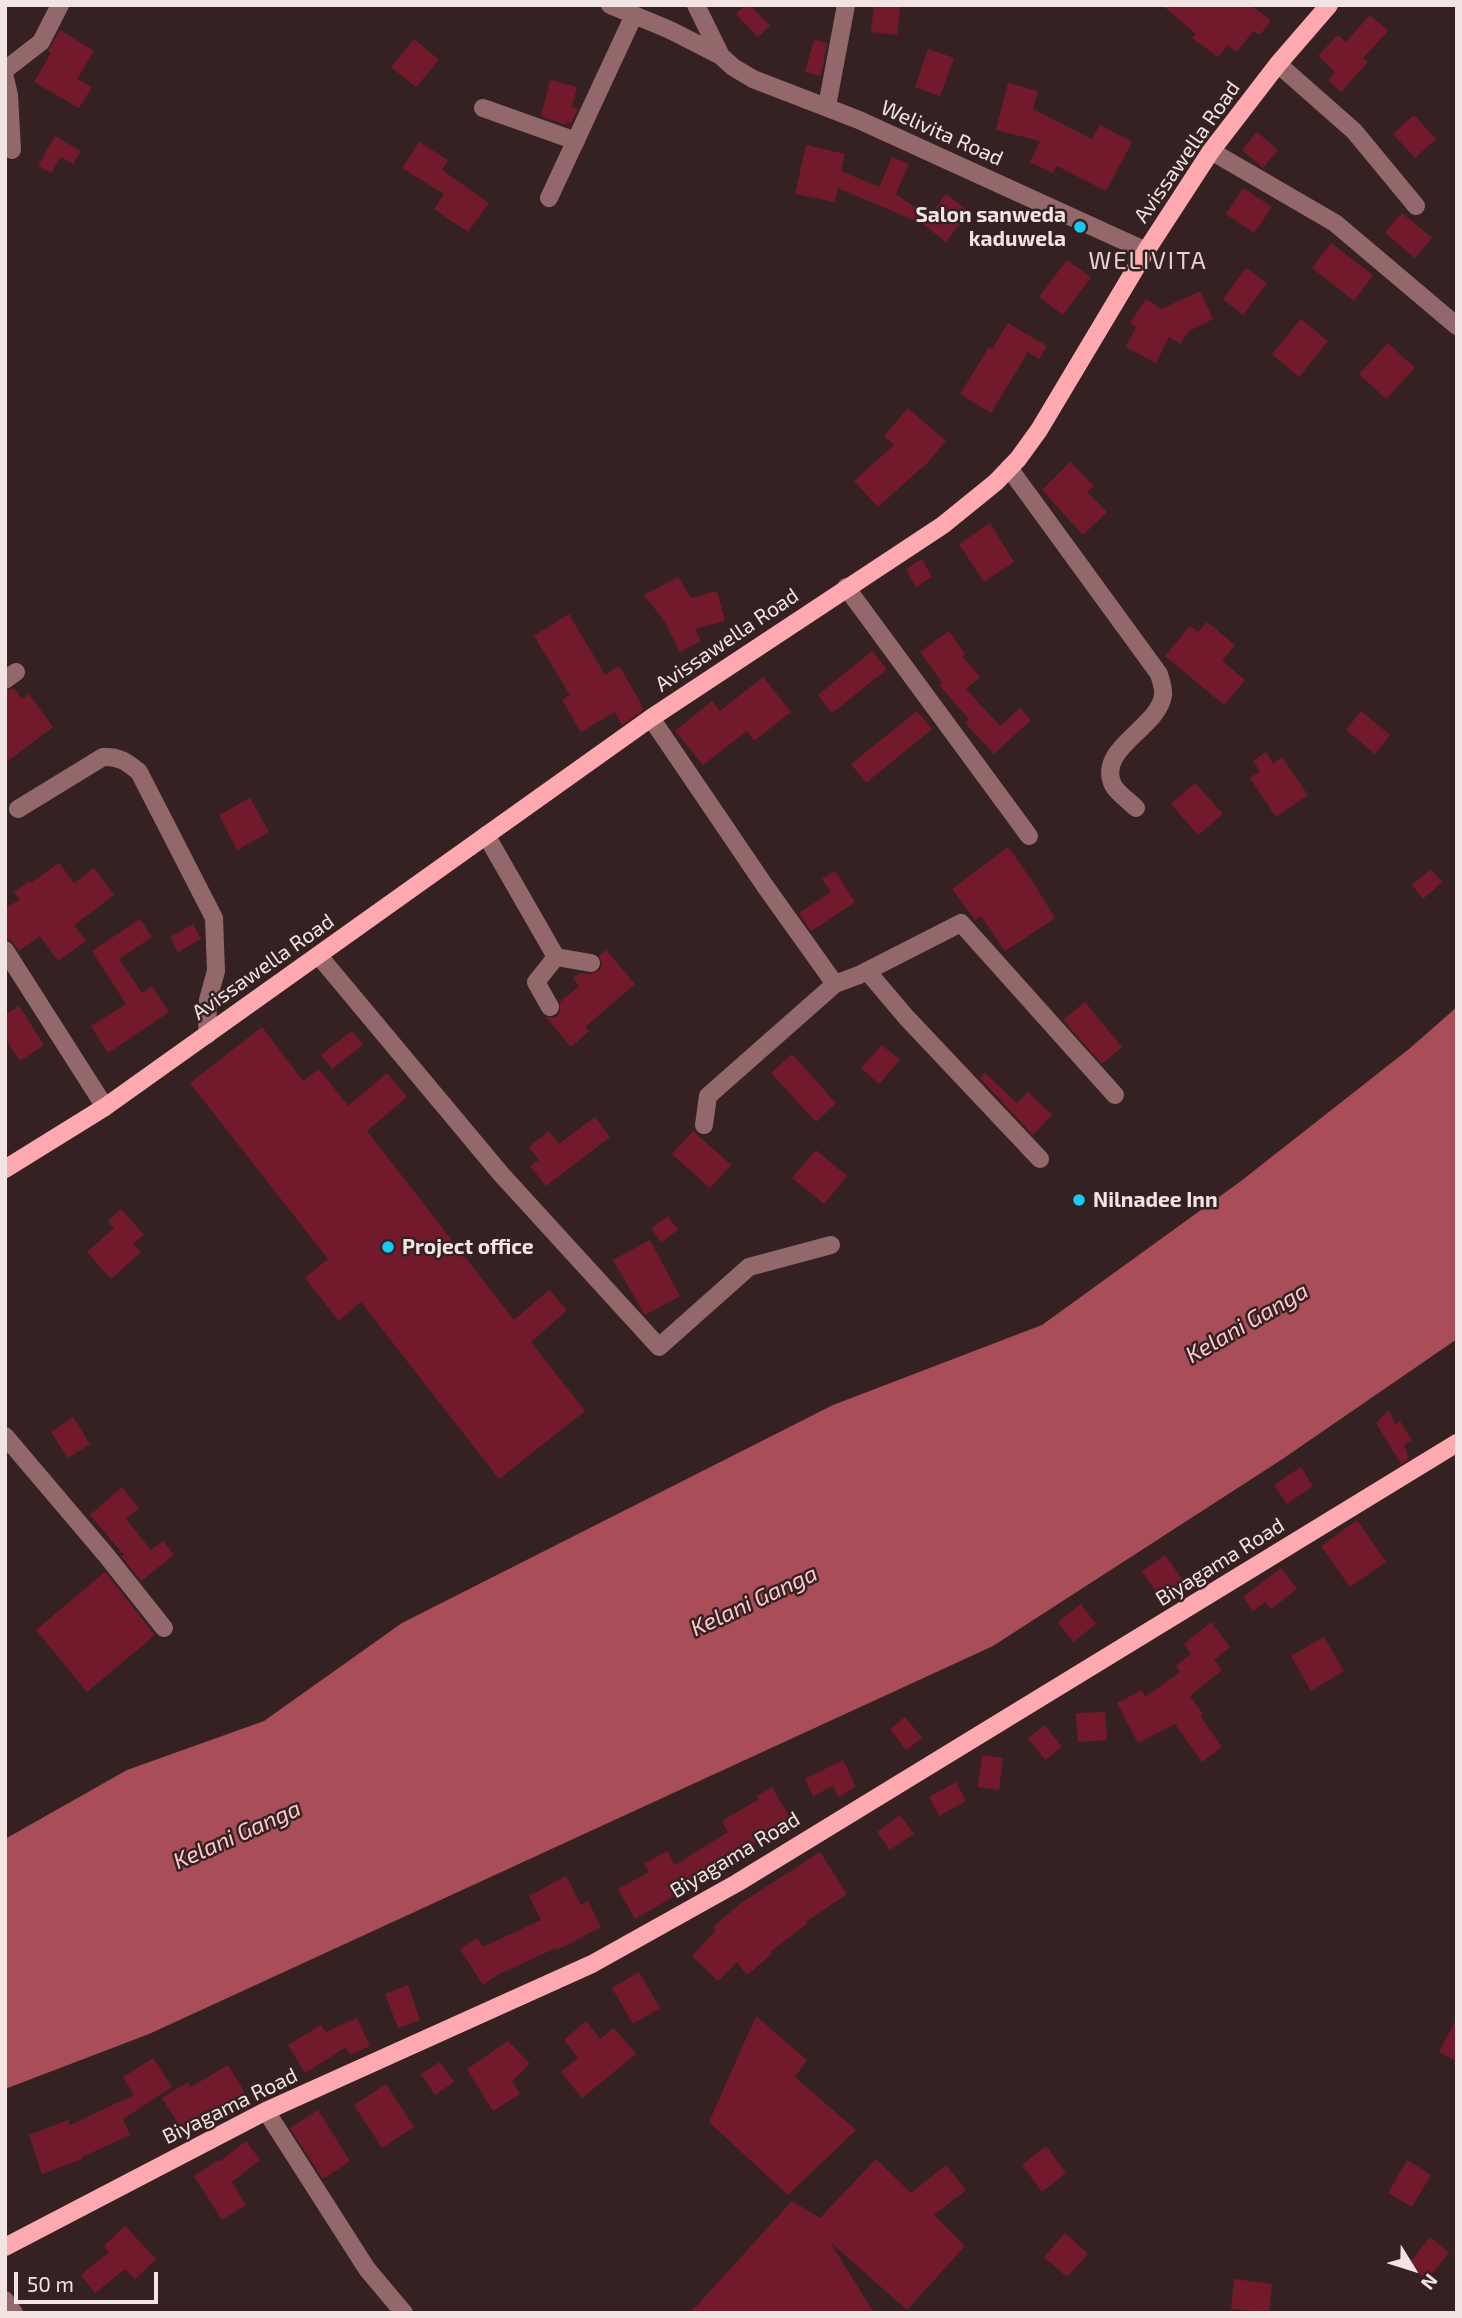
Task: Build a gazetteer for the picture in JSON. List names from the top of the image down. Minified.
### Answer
{"streets":{"main road":["Avissawella Road","Biyagama Road"],"street":["Welivita Road"]},"crossings":[["Welivita Road","Avissawella Road"]],"districts":["WELIVITA"],"water":["Kelani Ganga"],"places":["Salon sanweda kaduwela","Nilnadee Inn","Project office"],"scale_bar":"50 m","north":"bottom right"}
